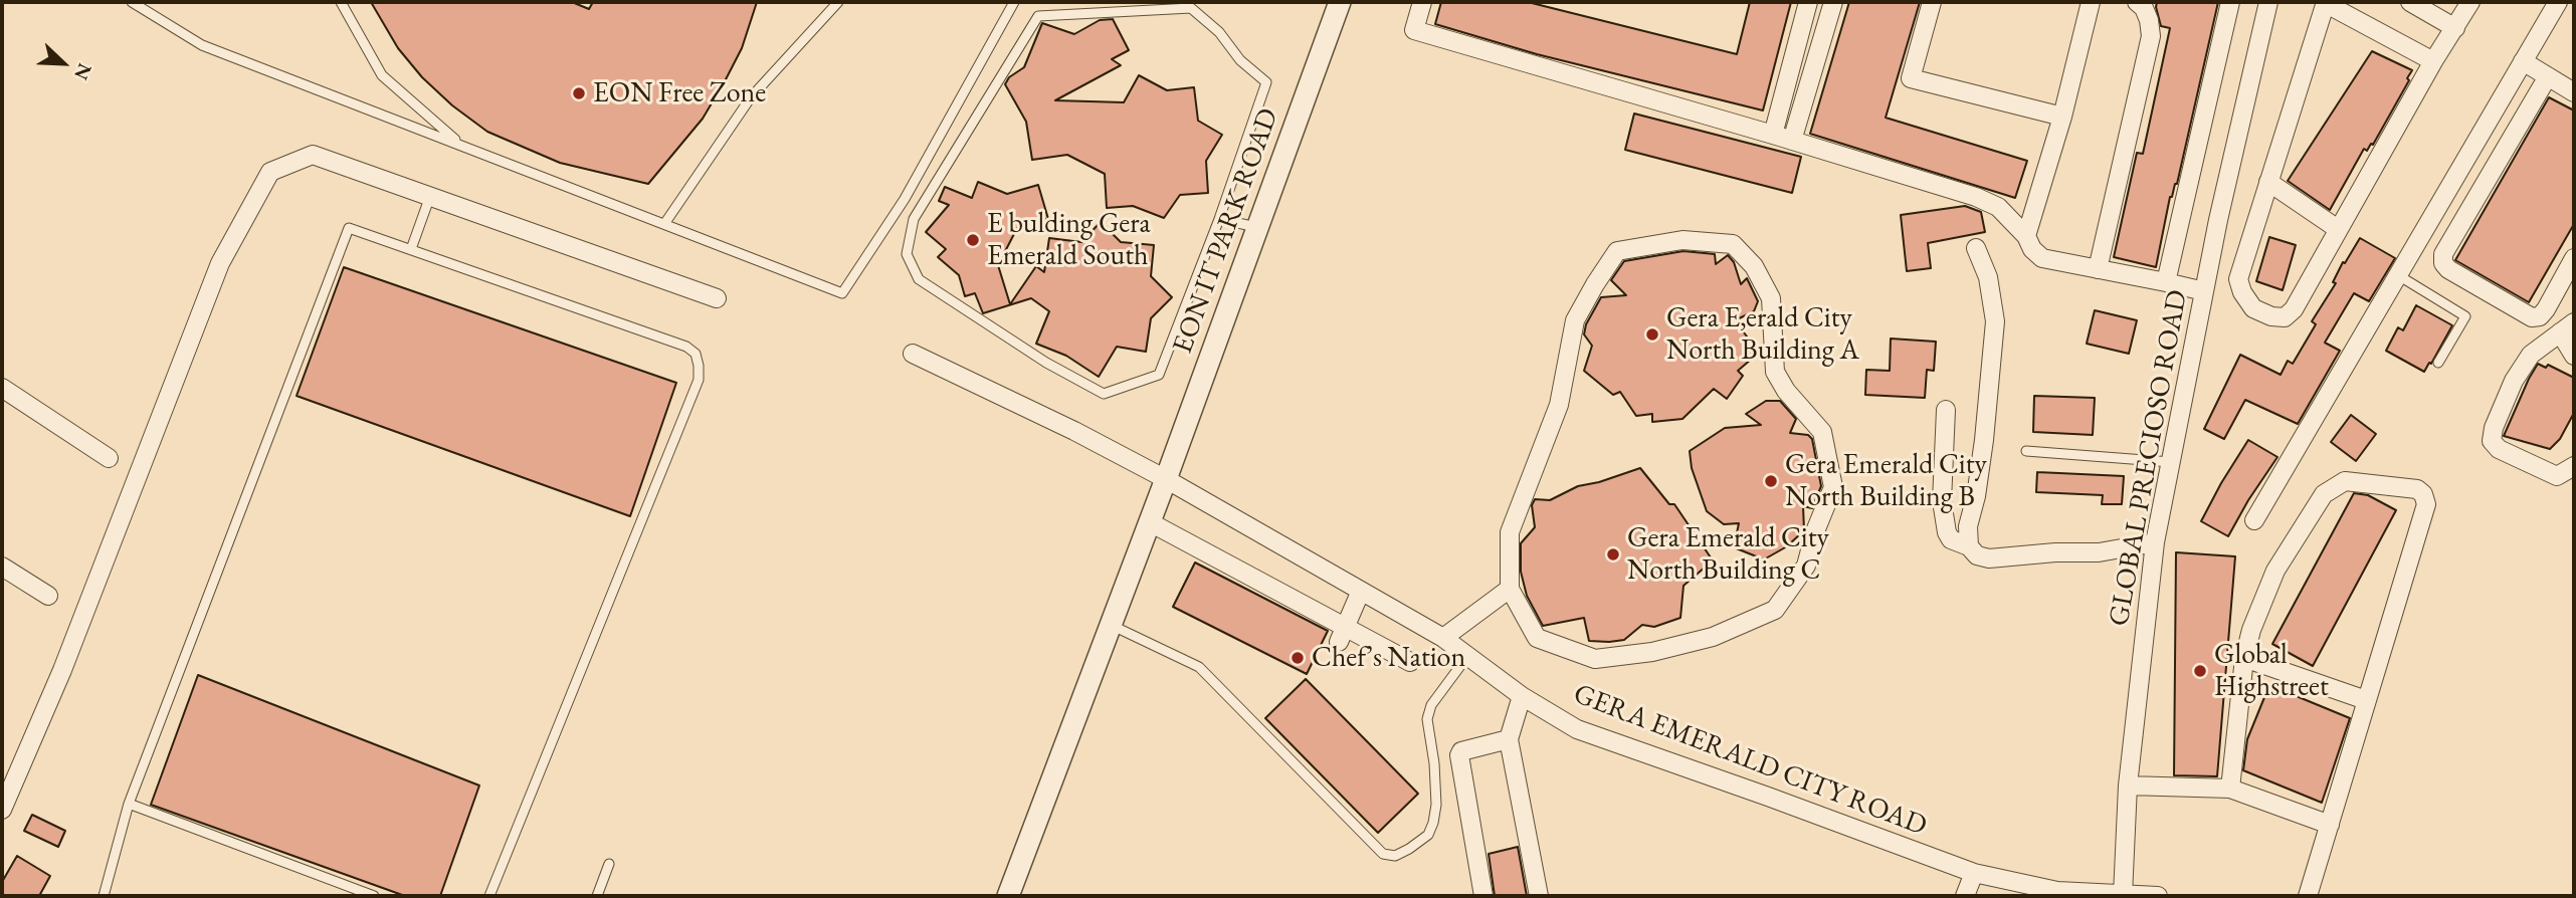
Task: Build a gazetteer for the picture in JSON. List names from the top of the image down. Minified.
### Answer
{"streets":{"street":["EON IT PARK ROAD","GLOBAL PRECIOSO ROAD","GERA EMERALD CITY ROAD"]},"crossings":[["EON IT PARK ROAD","GERA EMERALD CITY ROAD"],["GLOBAL PRECIOSO ROAD","GERA EMERALD CITY ROAD"]],"places":["EON Free Zone","E bulding Gera Emerald South","Gera E,erald City North Building A","Gera Emerald City North Building B","Gera Emerald City North Building C","Chef’s Nation","Global Highstreet"],"north":"bottom right"}
